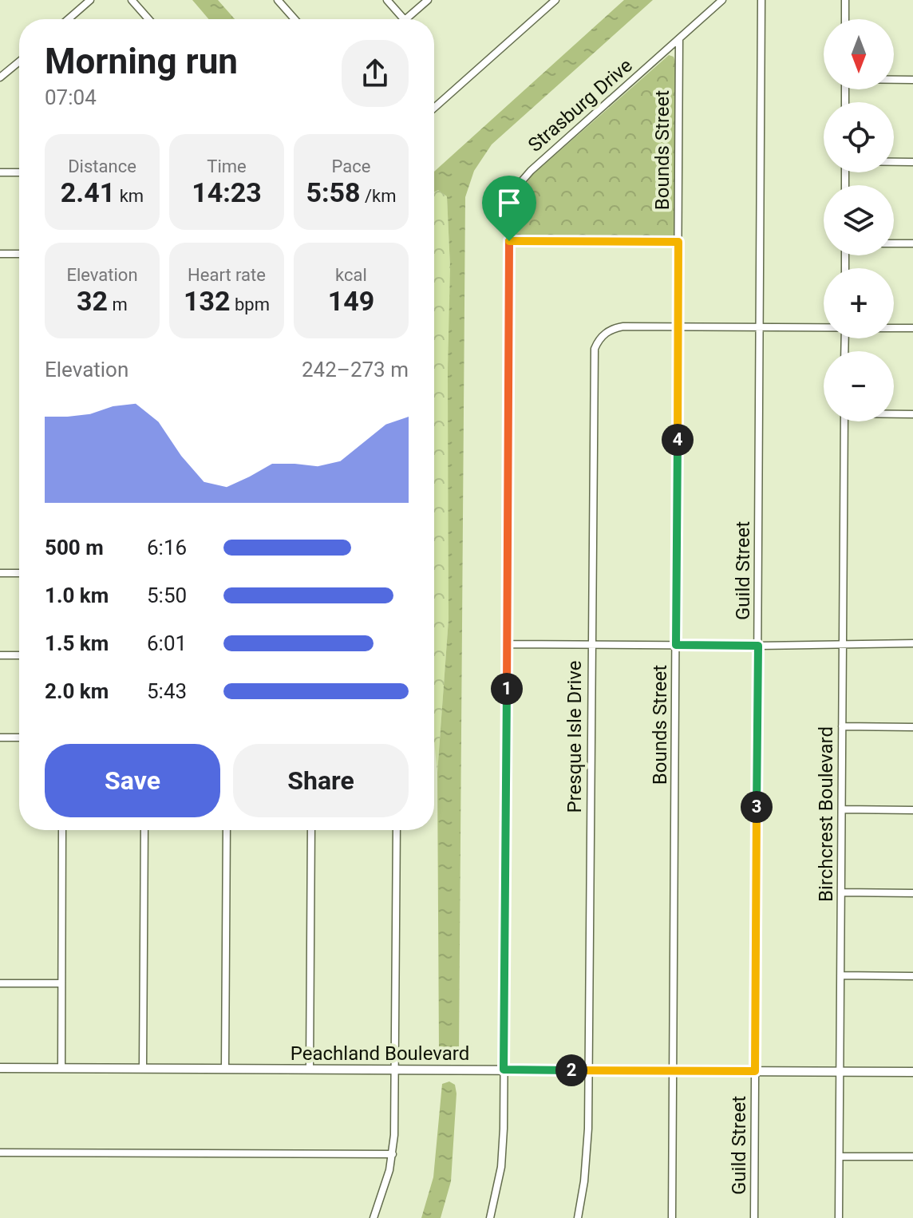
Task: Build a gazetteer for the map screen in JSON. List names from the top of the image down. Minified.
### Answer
{"streets":{"street":["Strasburg Drive","Bounds Street","Guild Street","Presque Isle Drive","Birchcrest Boulevard","Peachland Boulevard"]},"crossings":[["Strasburg Drive","Bounds Street"],["Strasburg Drive","Peachland Boulevard"],["Bounds Street","Presque Isle Drive"],["Bounds Street","Peachland Boulevard"],["Guild Street","Presque Isle Drive"],["Guild Street","Peachland Boulevard"],["Presque Isle Drive","Peachland Boulevard"],["Birchcrest Boulevard","Peachland Boulevard"]],"north":"bottom","page":{"map_buttons":["+","−"],"heading":["Morning run","07:04"],"stats":[["Distance","2.41 km"],["Time","14:23"],["Pace","5:58 /km"],["Elevation","32 m"],["Heart rate","132 bpm"],["kcal","149"]],"chart":["Elevation","242–273 m"],"pins":["4","1","3","2"],"list":[{"name":"500 m","note":"6:16"},{"name":"1.0 km","note":"5:50"},{"name":"1.5 km","note":"6:01"},{"name":"2.0 km","note":"5:43"}],"buttons":["Save","Share"]}}
